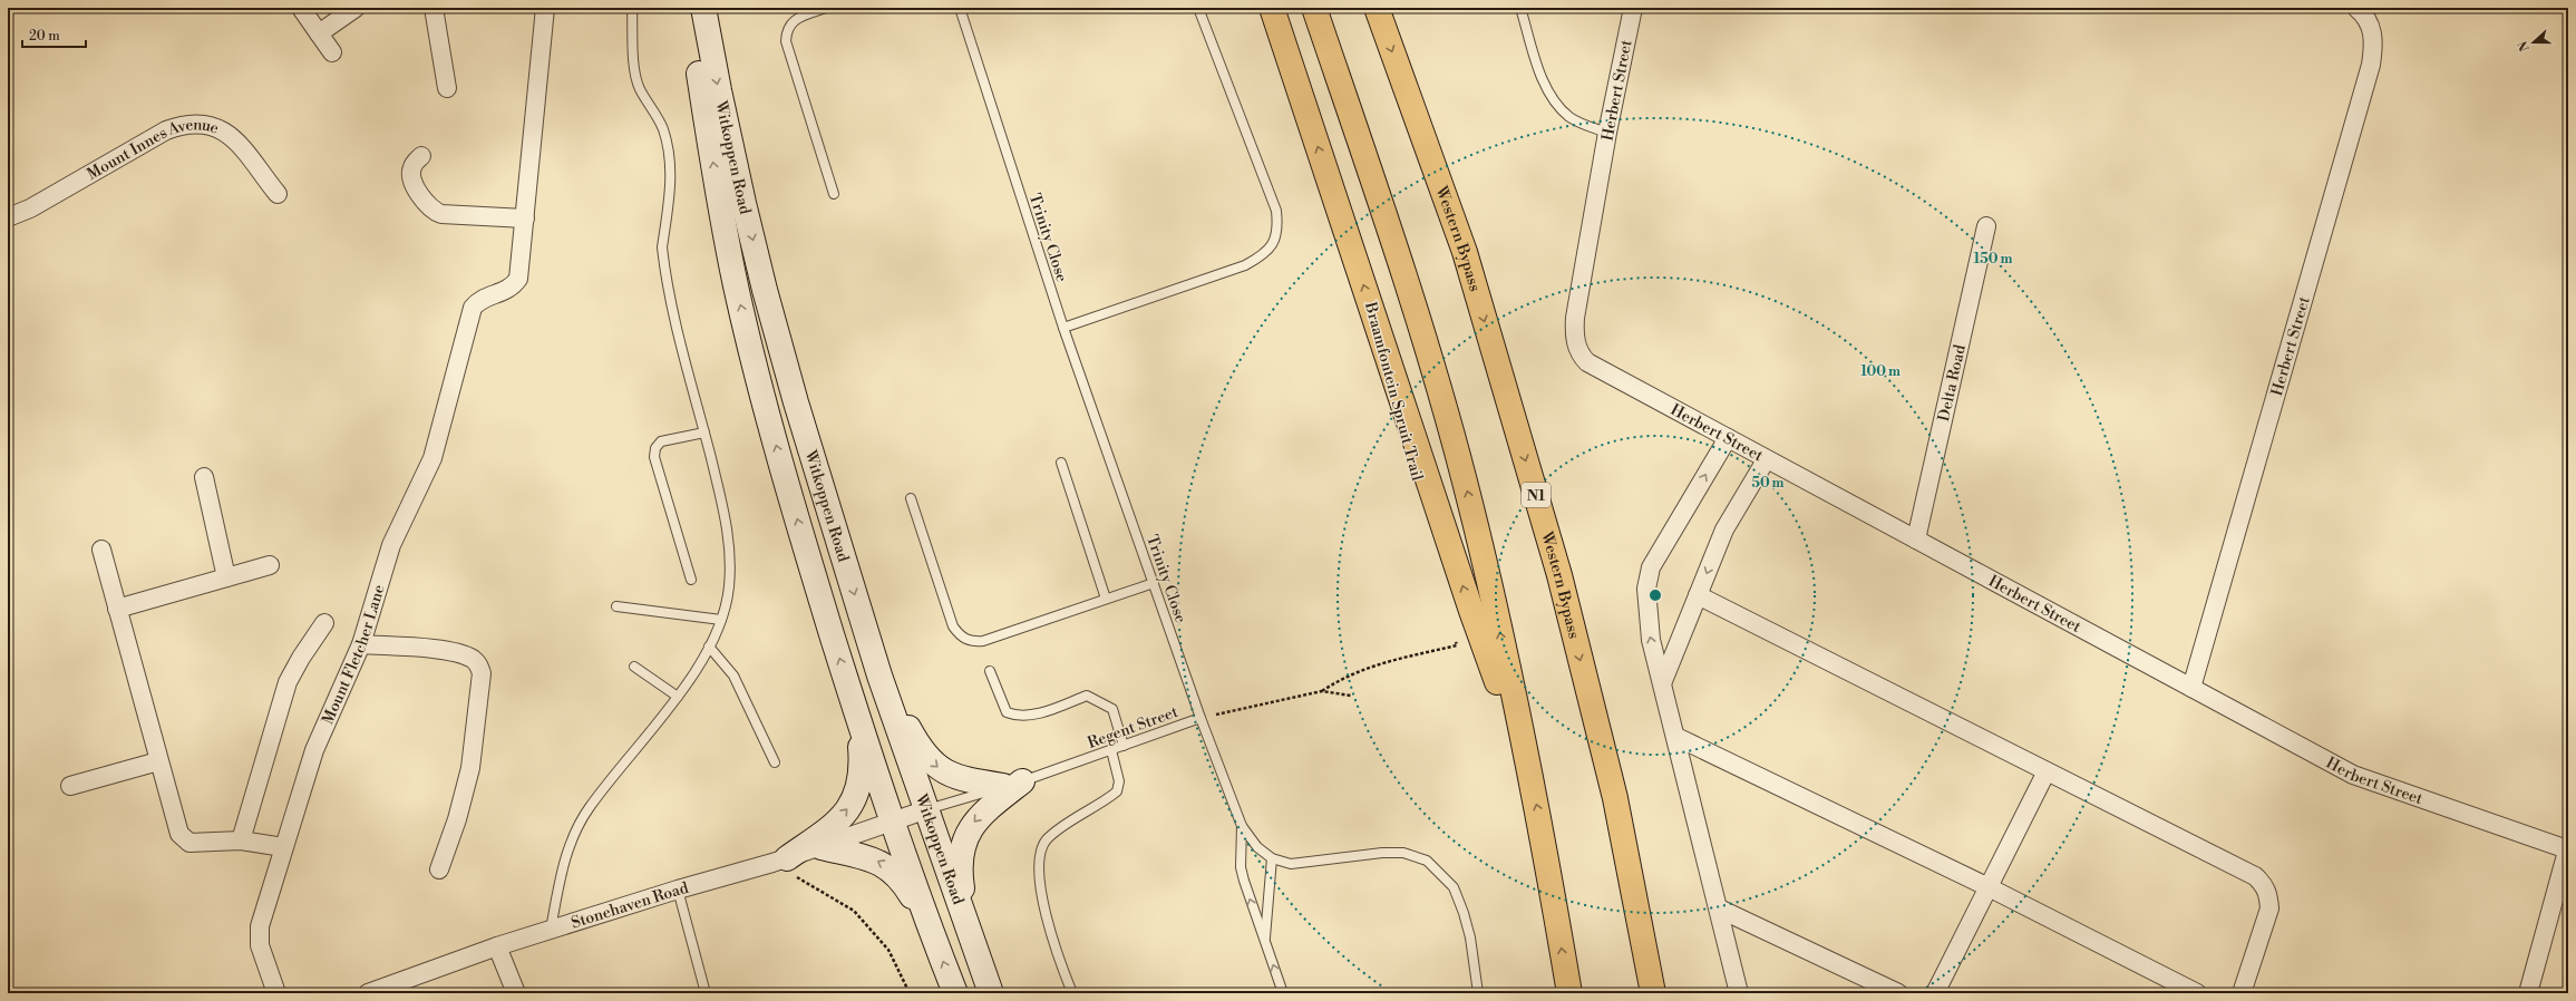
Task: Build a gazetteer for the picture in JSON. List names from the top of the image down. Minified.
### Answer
{"streets":{"highway":["Western Bypass","N1"],"main road":["Witkoppen Road"],"street":["Herbert Street","Mount Innes Avenue","Delta Road","Mount Fletcher Lane","Stonehaven Road"],"lane":["Trinity Close","Regent Street"]},"crossings":[["Herbert Street","Delta Road"],["Witkoppen Road","Regent Street"],["Witkoppen Road","Stonehaven Road"],["Trinity Close","Regent Street"],["Regent Street","Stonehaven Road"]],"scale_bar":"20 m","north":"left","rings":["150 m","100 m","50 m"]}
